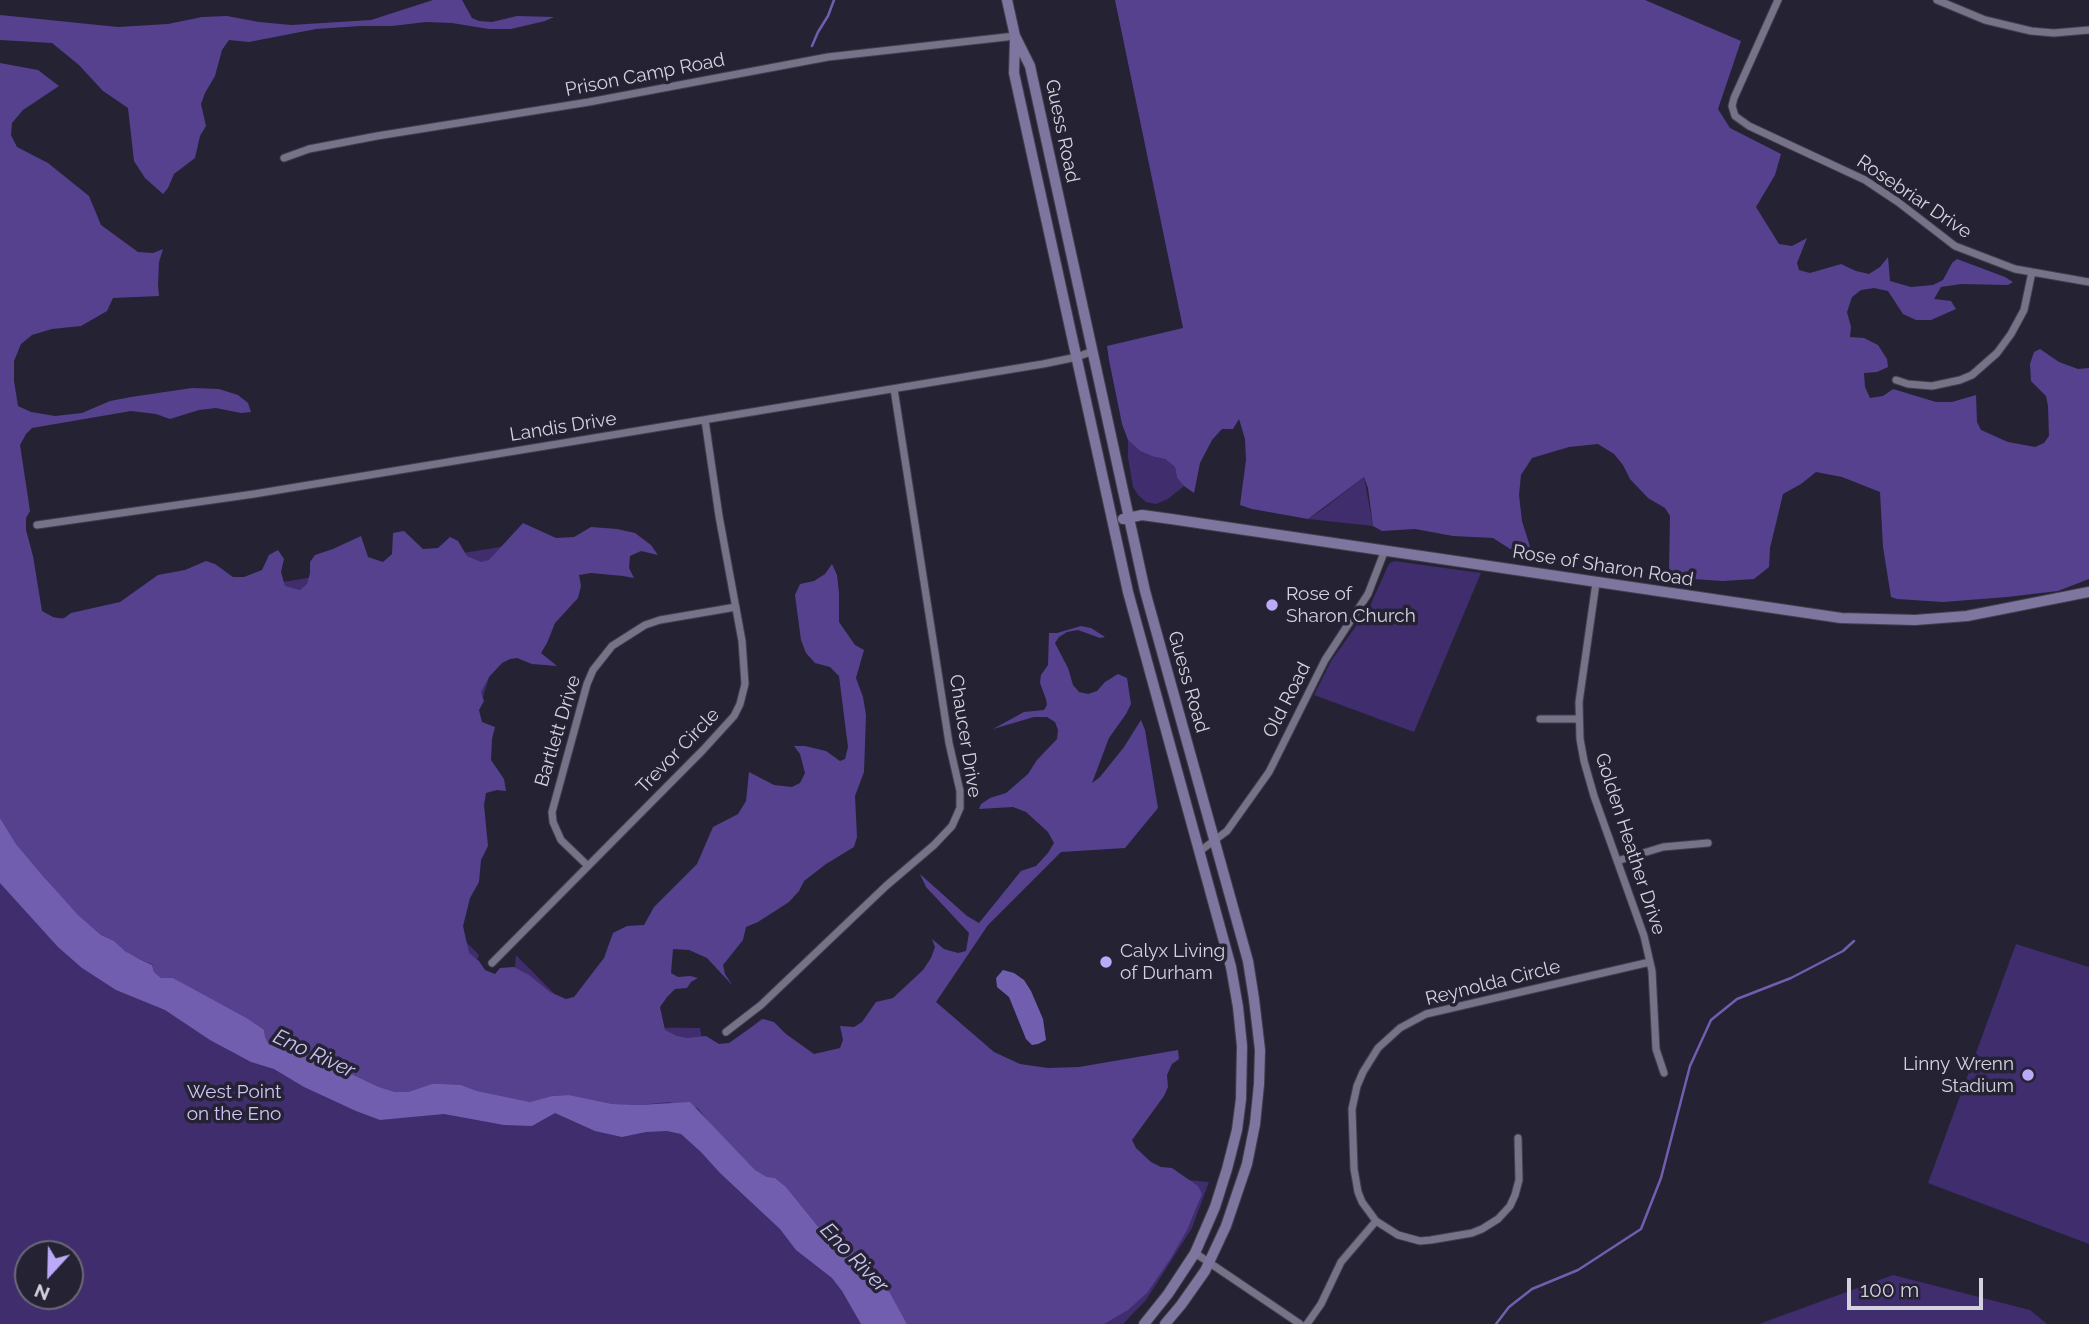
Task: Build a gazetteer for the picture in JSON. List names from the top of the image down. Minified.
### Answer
{"streets":{"main road":["Guess Road","Rose of Sharon Road"],"street":["Prison Camp Road","Rosebriar Drive","Landis Drive","Old Road","Bartlett Drive","Chaucer Drive","Trevor Circle","Golden Heather Drive","Reynolda Circle"]},"crossings":[["Prison Camp Road","Guess Road"],["Guess Road","Landis Drive"],["Guess Road","Rose of Sharon Road"],["Guess Road","Old Road"],["Landis Drive","Chaucer Drive"],["Landis Drive","Trevor Circle"],["Rose of Sharon Road","Old Road"],["Rose of Sharon Road","Golden Heather Drive"],["Bartlett Drive","Trevor Circle"],["Golden Heather Drive","Reynolda Circle"]],"water":["Eno River"],"parks":["West Point on the Eno"],"places":["Rose of Sharon Church","Calyx Living of Durham","Linny Wrenn Stadium"],"scale_bar":"100 m","north":"bottom"}
